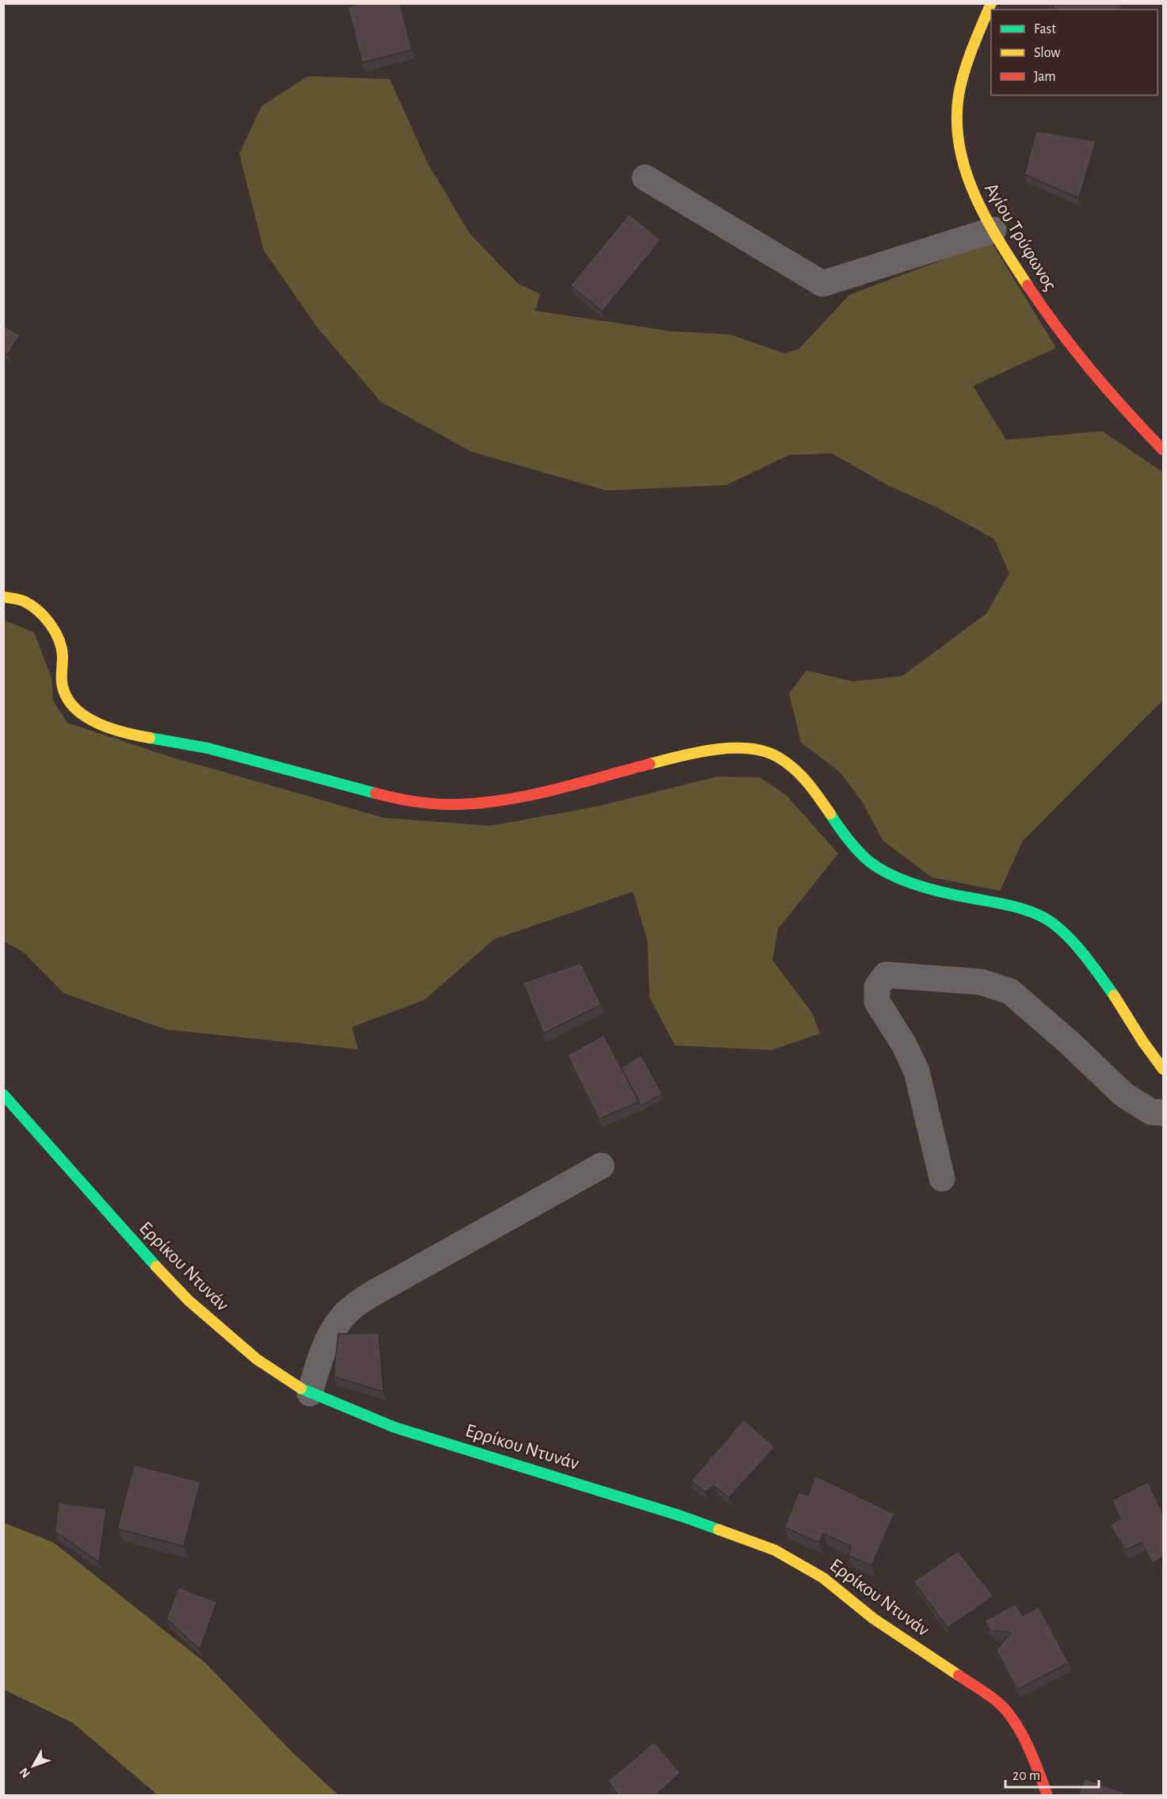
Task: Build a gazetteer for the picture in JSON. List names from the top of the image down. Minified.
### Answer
{"streets":{"street":["Αγίου Τρύφωνος","Ερρίκου Ντυνάν"]},"legend":["Fast","Slow","Jam"],"scale_bar":"20 m","north":"bottom left"}
